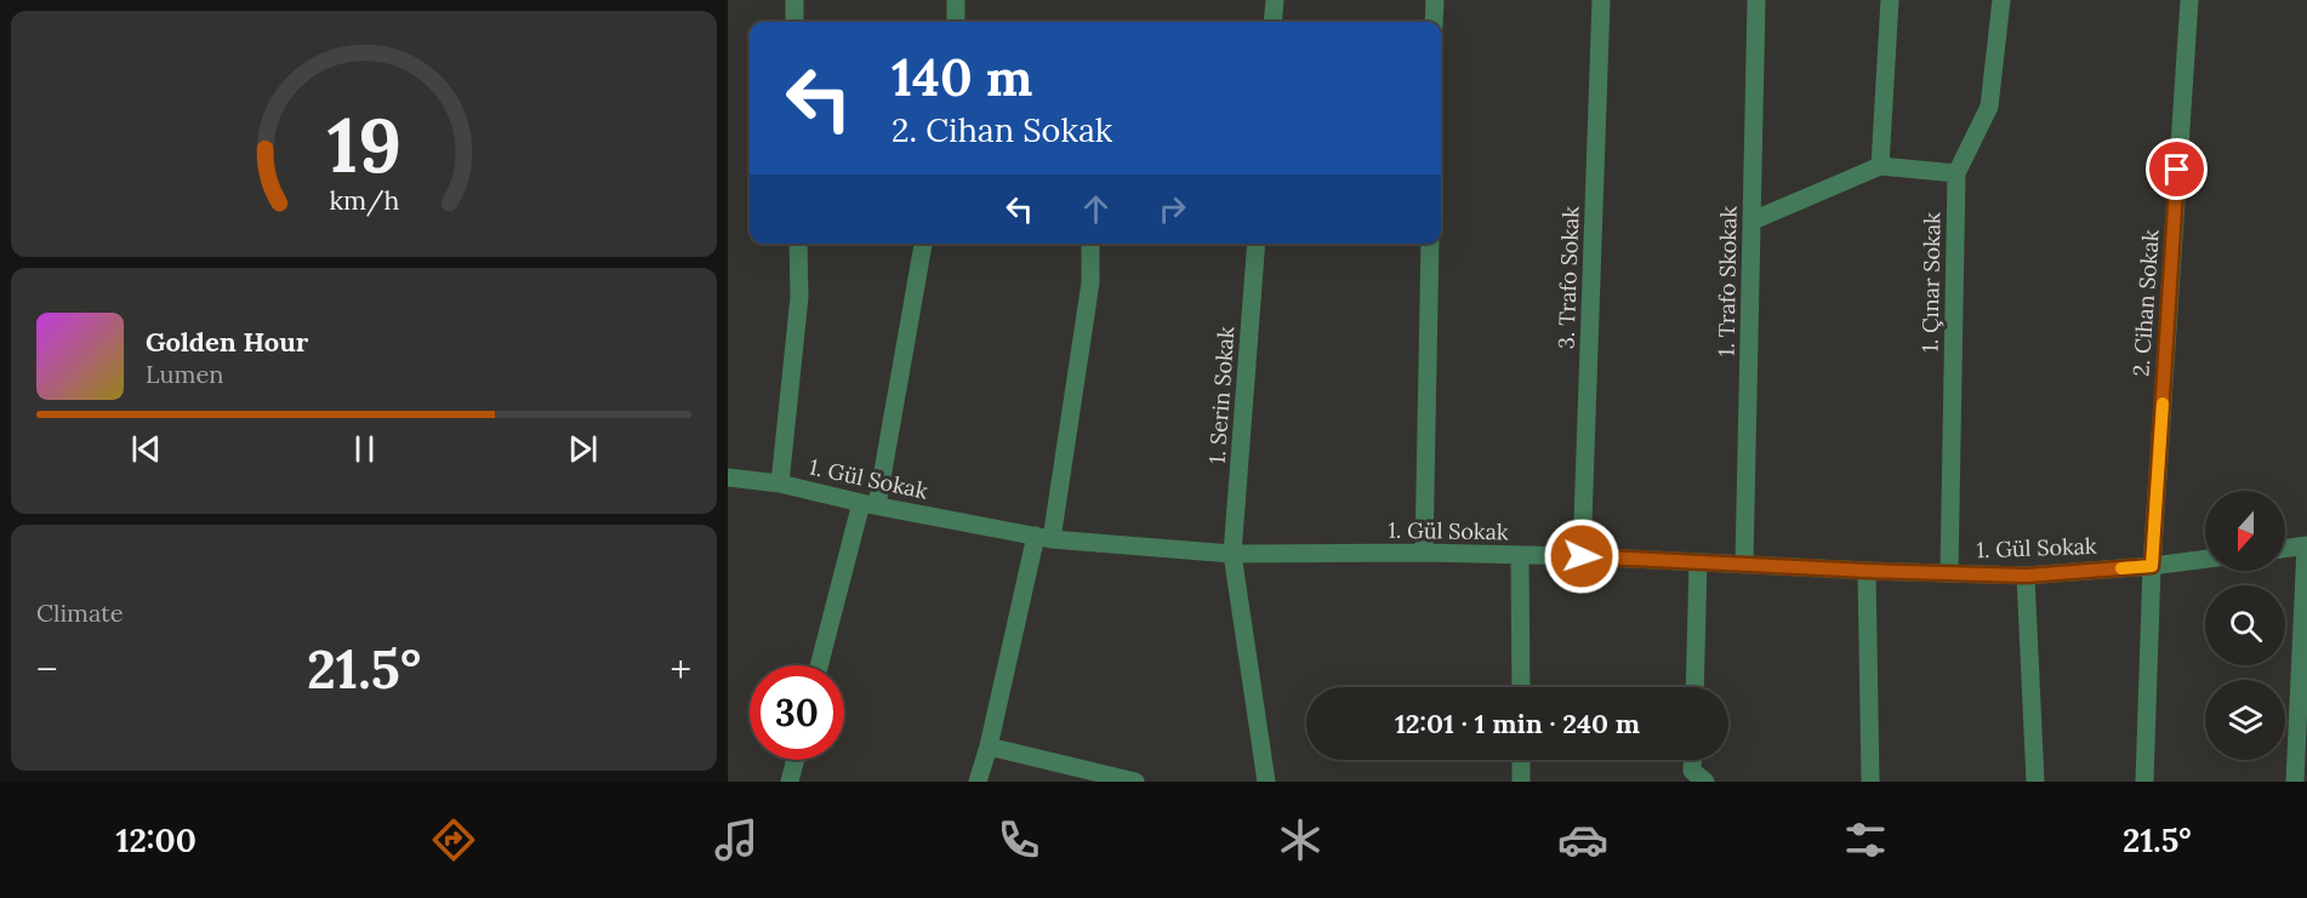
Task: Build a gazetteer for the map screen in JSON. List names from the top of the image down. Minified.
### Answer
{"streets":{"street":["3. Trafo Sokak","1. Trafo Skokak","1. Çınar Sokak","2. Cihan Sokak","1. Serin Sokak","1. Gül Sokak"]},"crossings":[["3. Trafo Sokak","1. Gül Sokak"],["1. Trafo Skokak","1. Gül Sokak"],["1. Çınar Sokak","1. Gül Sokak"],["2. Cihan Sokak","1. Gül Sokak"],["1. Serin Sokak","1. Gül Sokak"]],"north":"bottom","page":{"turn":["140 m","2. Cihan Sokak"],"song":["Golden Hour","Lumen"],"tile":"Climate","heat":["−","21.5°","+"],"limit":"30","trip":"12:01 · 1 min · 240 m","tabs":["12:00","21.5°"],"gauge":["19","km/h"]}}
